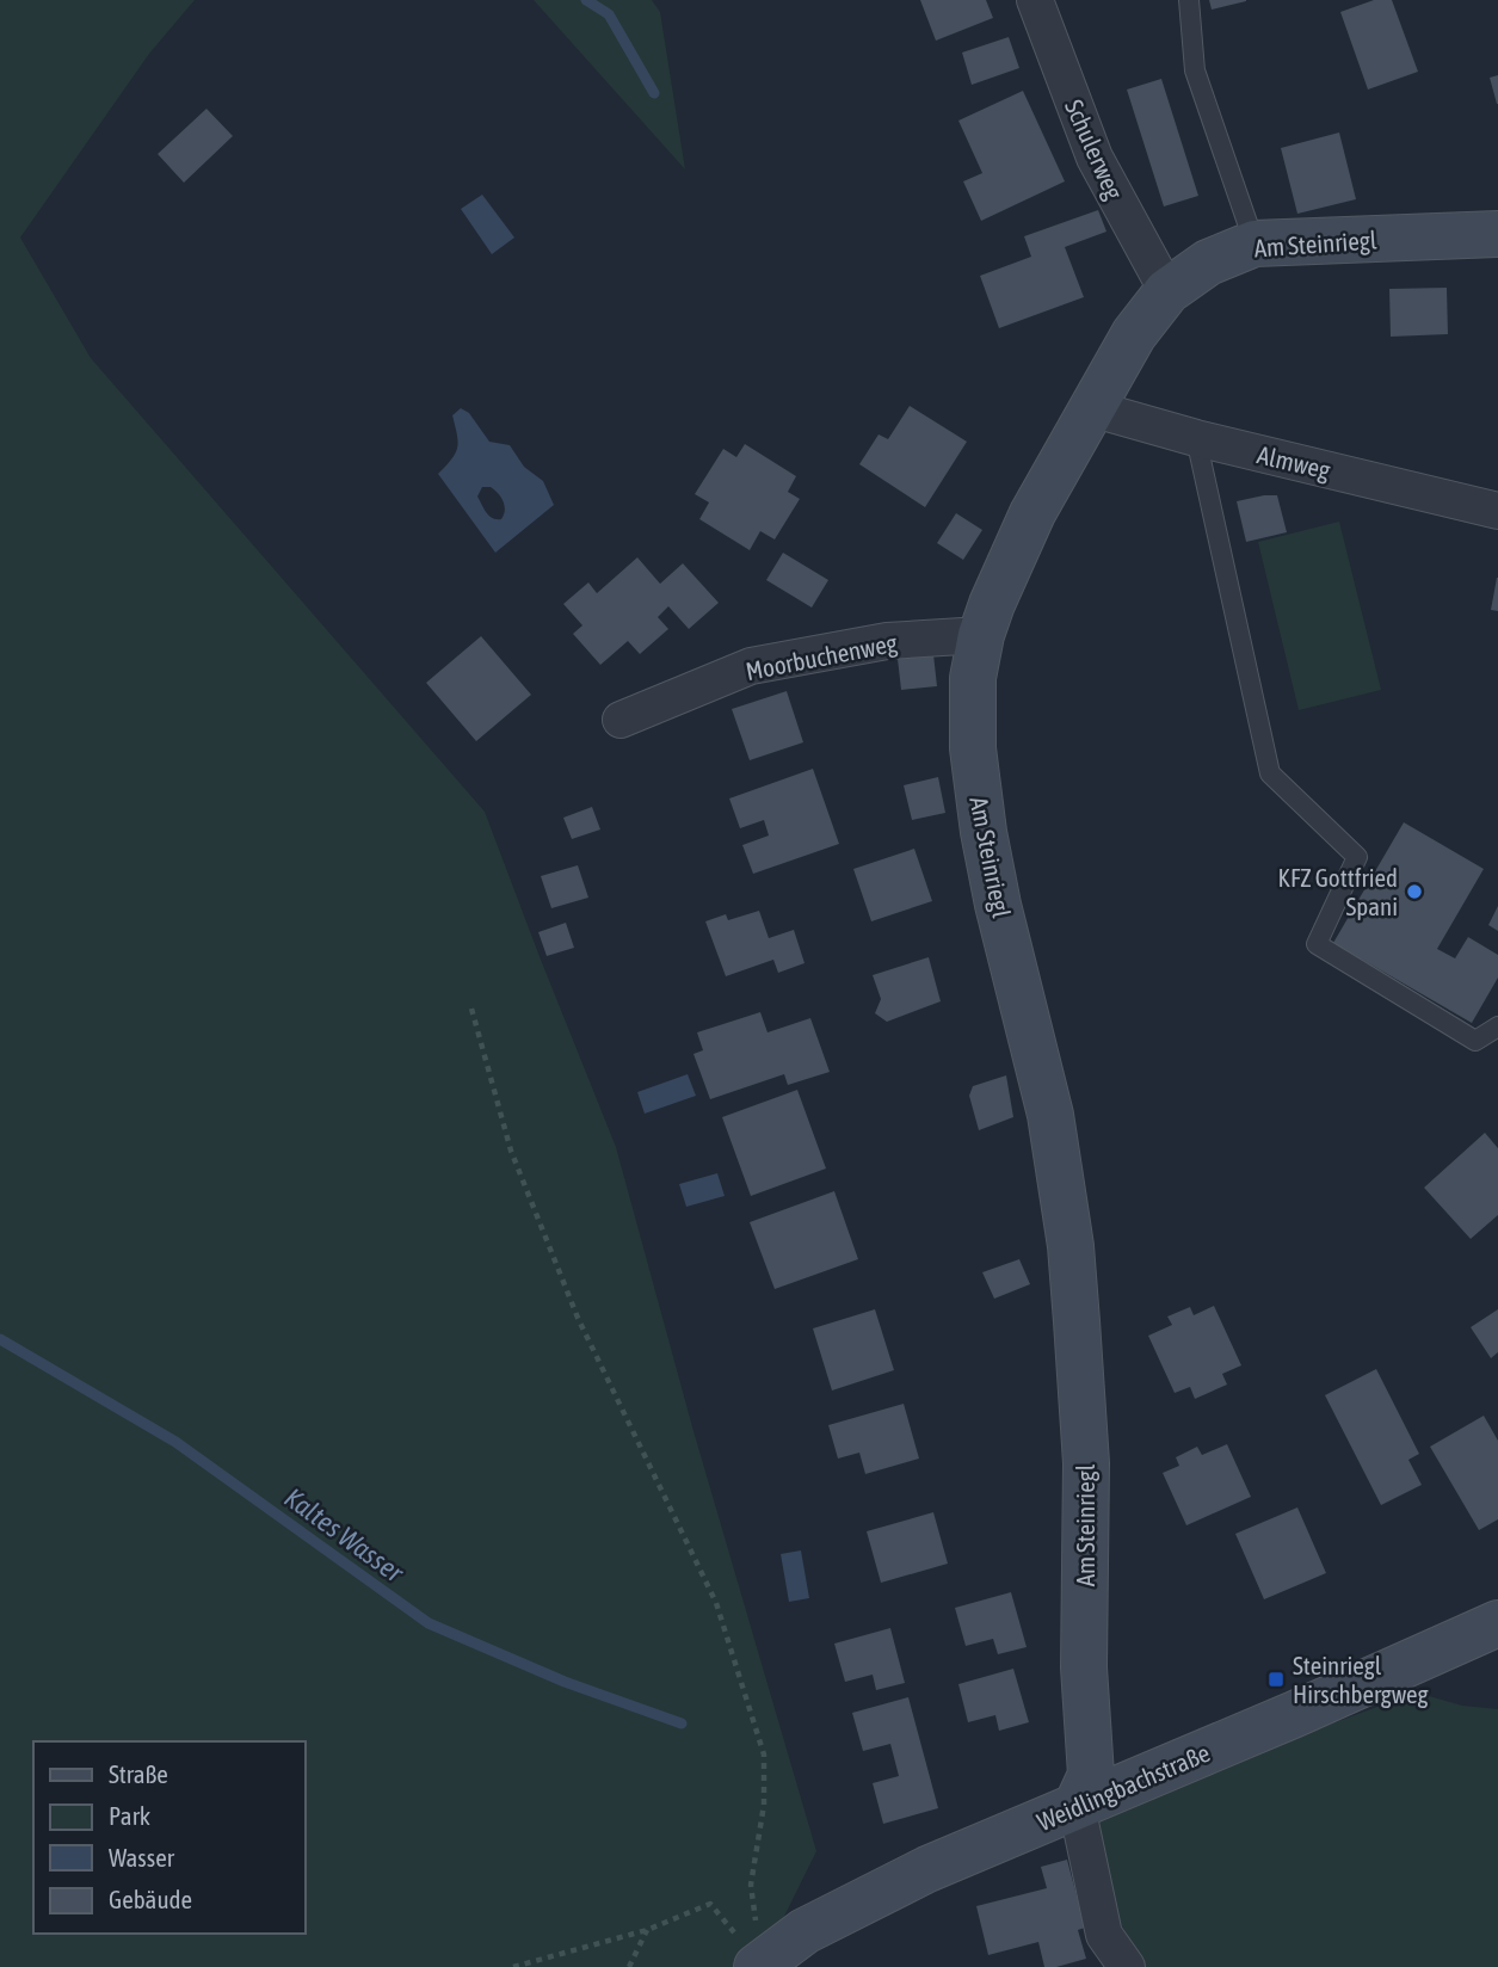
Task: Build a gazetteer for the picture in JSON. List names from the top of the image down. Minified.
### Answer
{"streets":{"street":["Schulerweg","Am Steinriegl","Almweg","Moorbuchenweg","Weidlingbachstraße"]},"crossings":[["Schulerweg","Am Steinriegl"],["Am Steinriegl","Almweg"],["Am Steinriegl","Moorbuchenweg"],["Am Steinriegl","Weidlingbachstraße"]],"water":["Kaltes Wasser"],"places":{"other":["KFZ Gottfried Spani"],"transit":["Steinriegl Hirschbergweg"]},"legend":["Straße","Park","Wasser","Gebäude"]}
